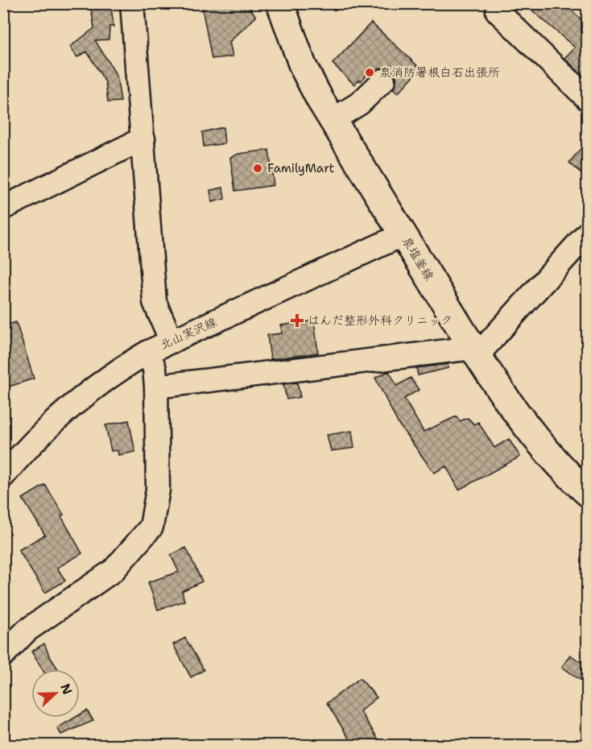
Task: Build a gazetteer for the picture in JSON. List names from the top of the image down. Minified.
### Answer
{"streets":{"main road":["泉塩釜線"],"street":["北山実沢線"]},"crossings":[["泉塩釜線","北山実沢線"]],"places":{"other":["泉消防署根白石出張所","FamilyMart"],"health":["はんだ整形外科クリニック"]},"north":"right"}
